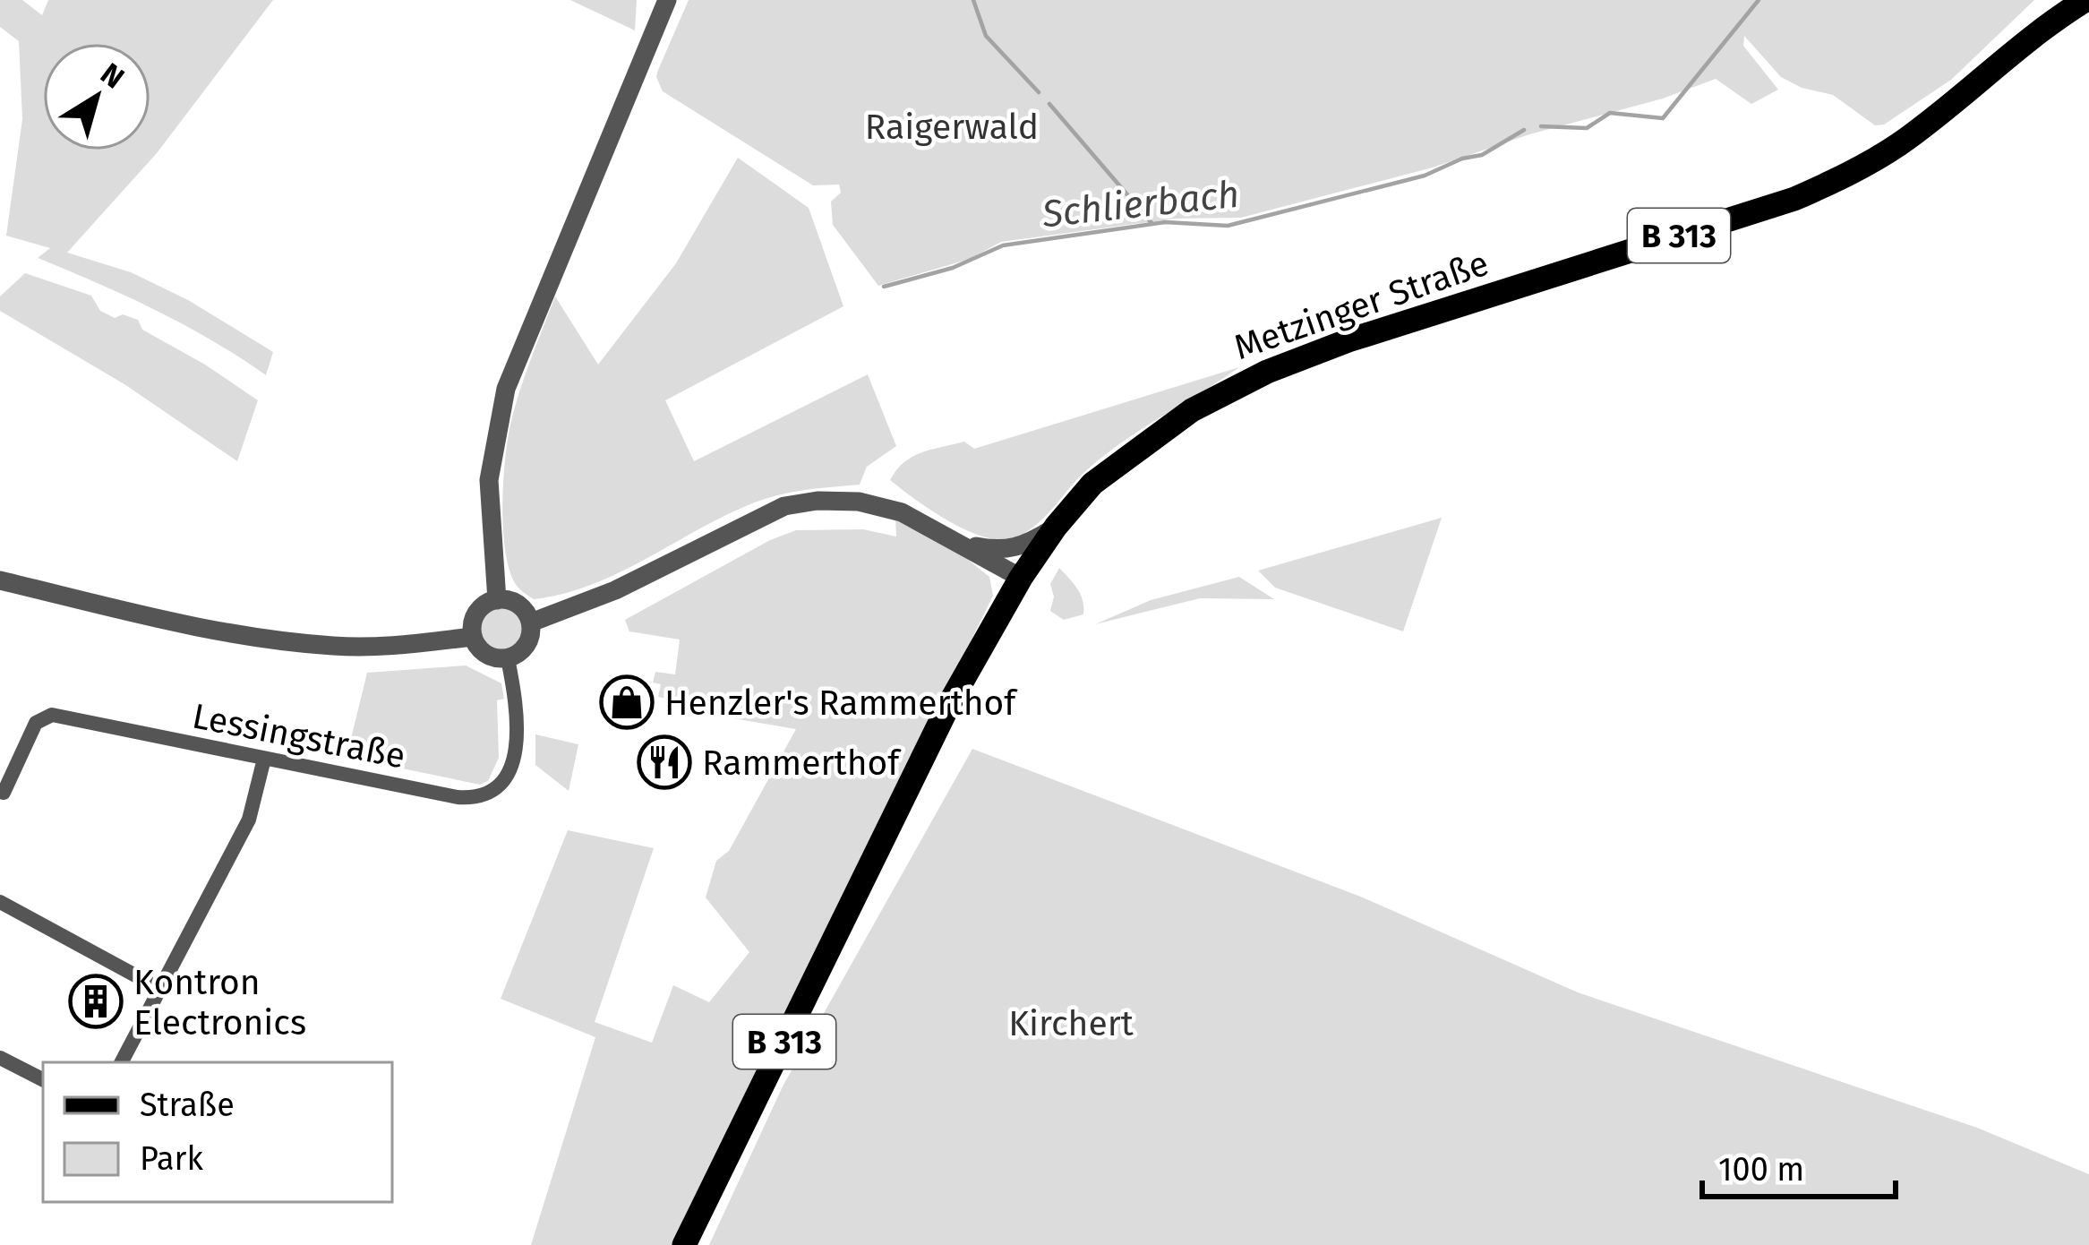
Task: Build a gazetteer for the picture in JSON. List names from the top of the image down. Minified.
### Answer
{"streets":{"main road":["B 313","Metzinger Straße"],"street":["Lessingstraße"]},"water":["Schlierbach"],"parks":["Raigerwald","Kirchert"],"places":{"shop":["Henzler's Rammerthof"],"restaurant":["Rammerthof"],"building":["Kontron Electronics"]},"legend":["Straße","Park"],"scale_bar":"100 m","north":"top right"}
